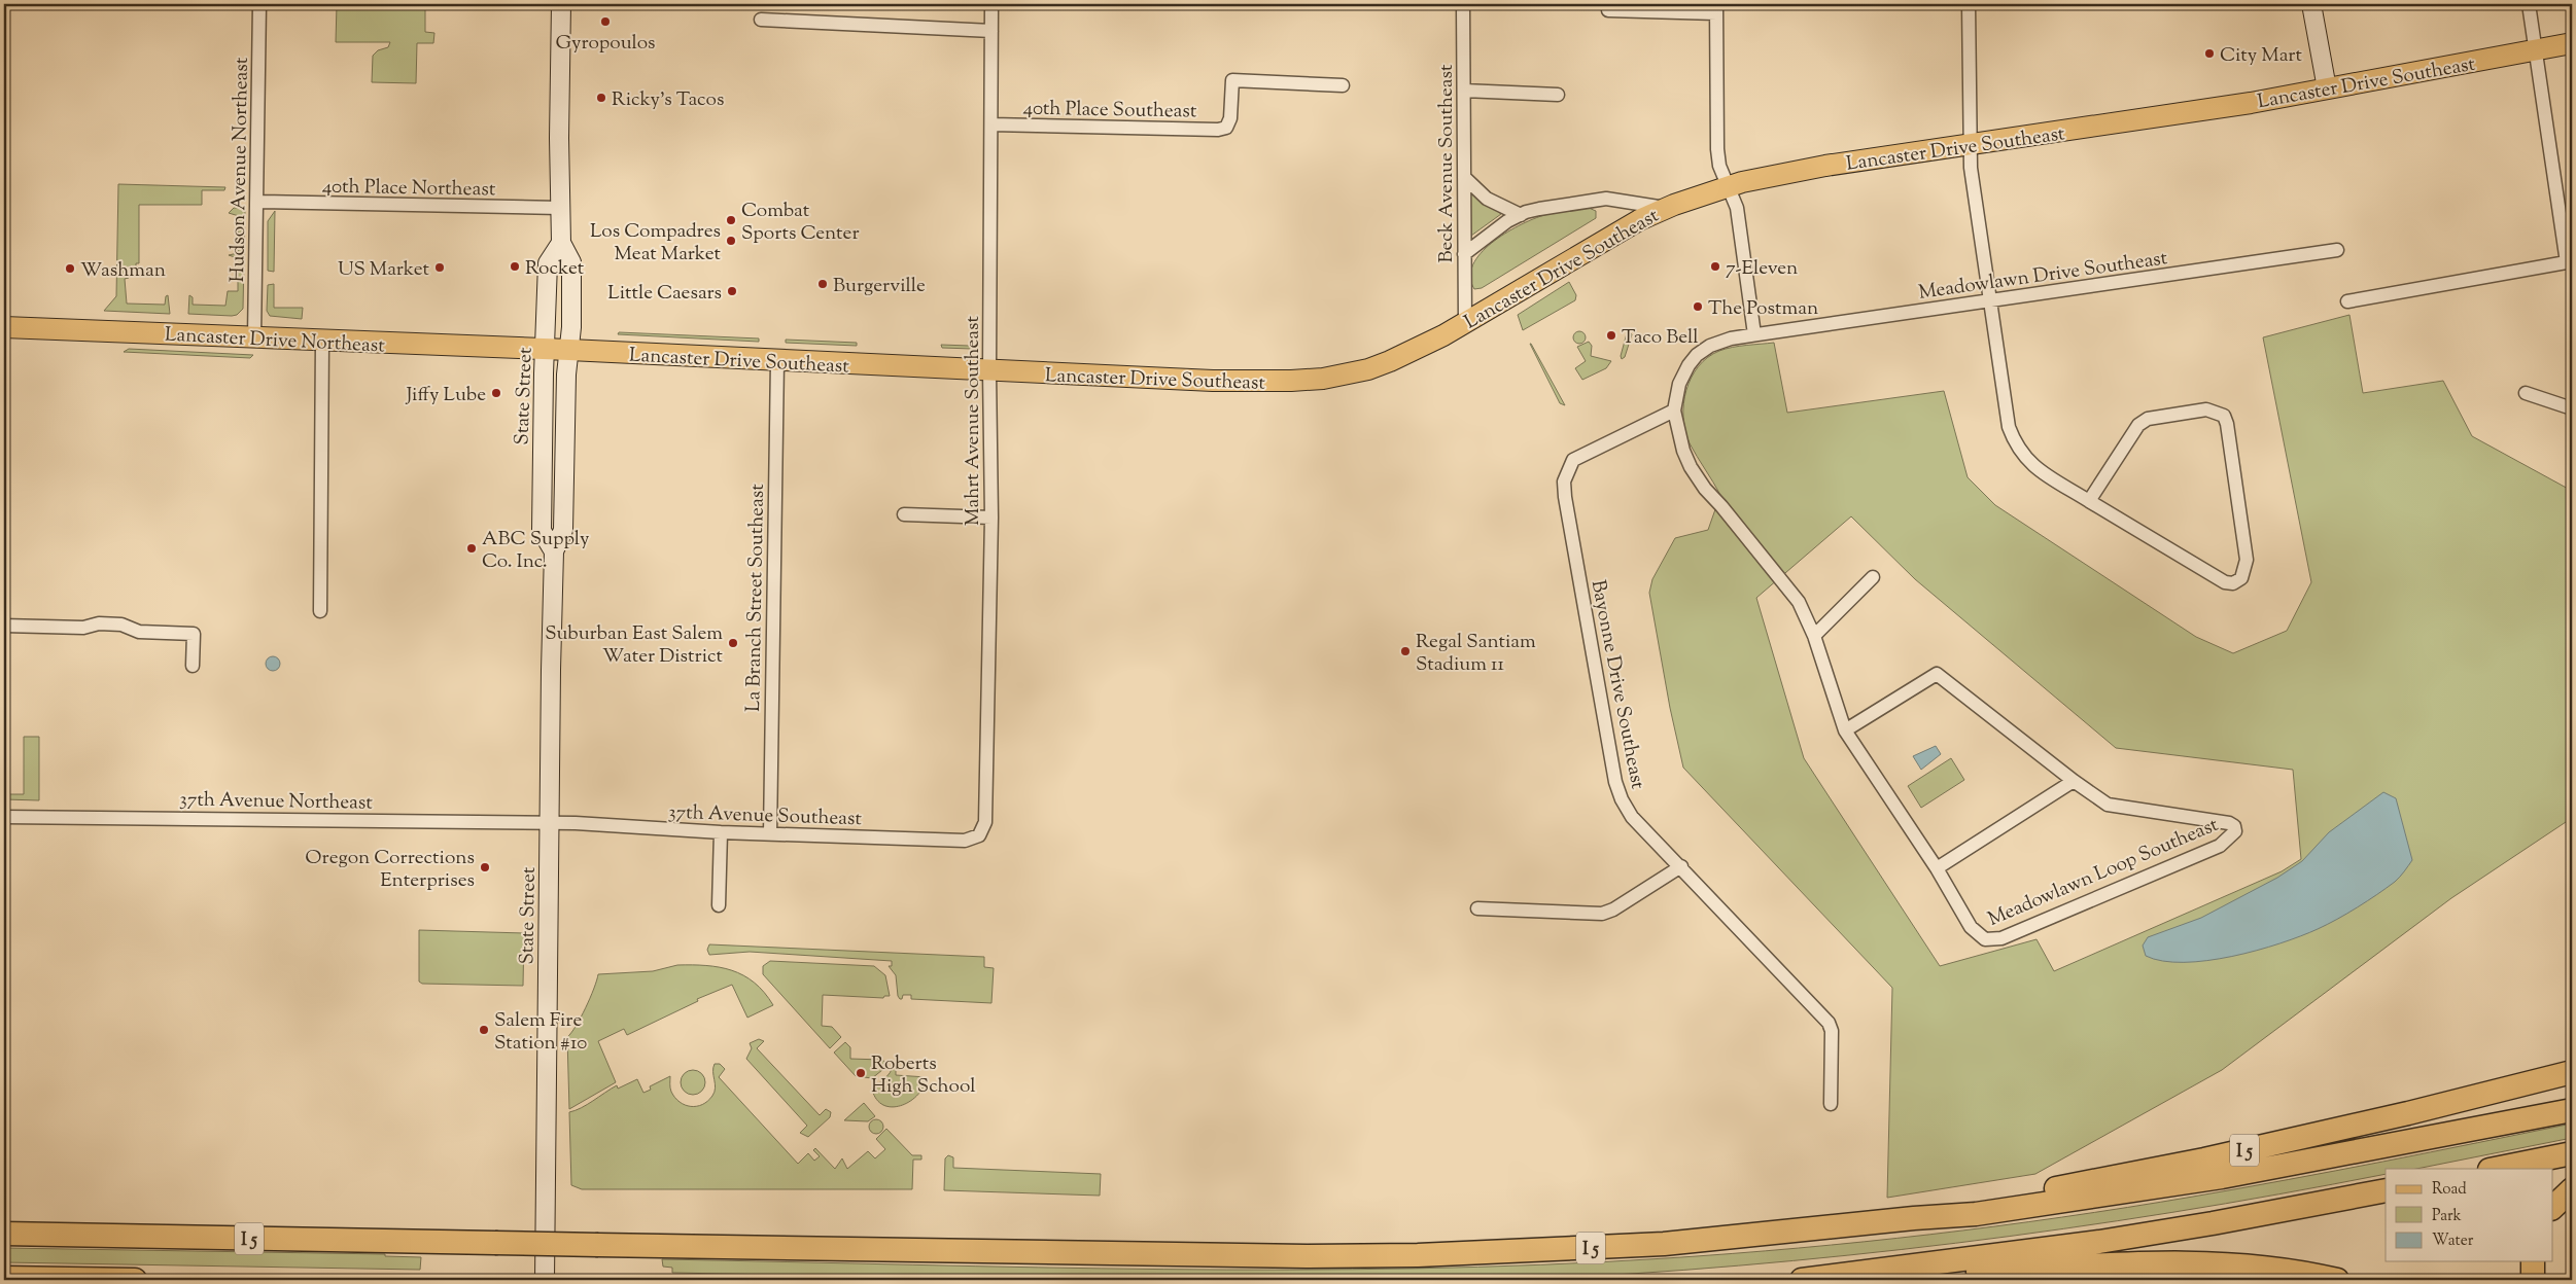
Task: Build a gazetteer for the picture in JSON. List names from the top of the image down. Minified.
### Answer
{"streets":{"highway":["I 5"],"main road":["Lancaster Drive Southeast","Lancaster Drive Northeast","State Street"],"street":["40th Place Southeast","Beck Avenue Southeast","Hudson Avenue Northeast","40th Place Northeast","Meadowlawn Drive Southeast","Mahrt Avenue Southeast","La Branch Street Southeast","Bayonne Drive Southeast","37th Avenue Northeast","37th Avenue Southeast","Meadowlawn Loop Southeast"]},"crossings":[["Lancaster Drive Southeast","Beck Avenue Southeast"],["Lancaster Drive Southeast","Lancaster Drive Northeast"],["Lancaster Drive Southeast","State Street"],["Lancaster Drive Southeast","Mahrt Avenue Southeast"],["Lancaster Drive Southeast","La Branch Street Southeast"],["40th Place Southeast","Mahrt Avenue Southeast"],["Hudson Avenue Northeast","40th Place Northeast"],["Hudson Avenue Northeast","Lancaster Drive Northeast"],["40th Place Northeast","State Street"],["Meadowlawn Drive Southeast","Bayonne Drive Southeast"],["Meadowlawn Drive Southeast","Meadowlawn Loop Southeast"],["Lancaster Drive Northeast","State Street"],["State Street","37th Avenue Northeast"],["State Street","37th Avenue Southeast"],["Mahrt Avenue Southeast","37th Avenue Southeast"],["La Branch Street Southeast","37th Avenue Southeast"],["Bayonne Drive Southeast","Meadowlawn Loop Southeast"],["37th Avenue Northeast","37th Avenue Southeast"]],"places":["Gyropoulos","City Mart","Ricky's Tacos","Combat Sports Center","Los Compadres Meat Market","Rocket","7-Eleven","US Market","Washman","Burgerville","Little Caesars","The Postman","Taco Bell","Jiffy Lube","ABC Supply Co. Inc.","Suburban East Salem Water District","Regal Santiam Stadium 11","Oregon Corrections Enterprises","Salem Fire Station #10","Roberts High School"],"legend":["Road","Park","Water"]}
